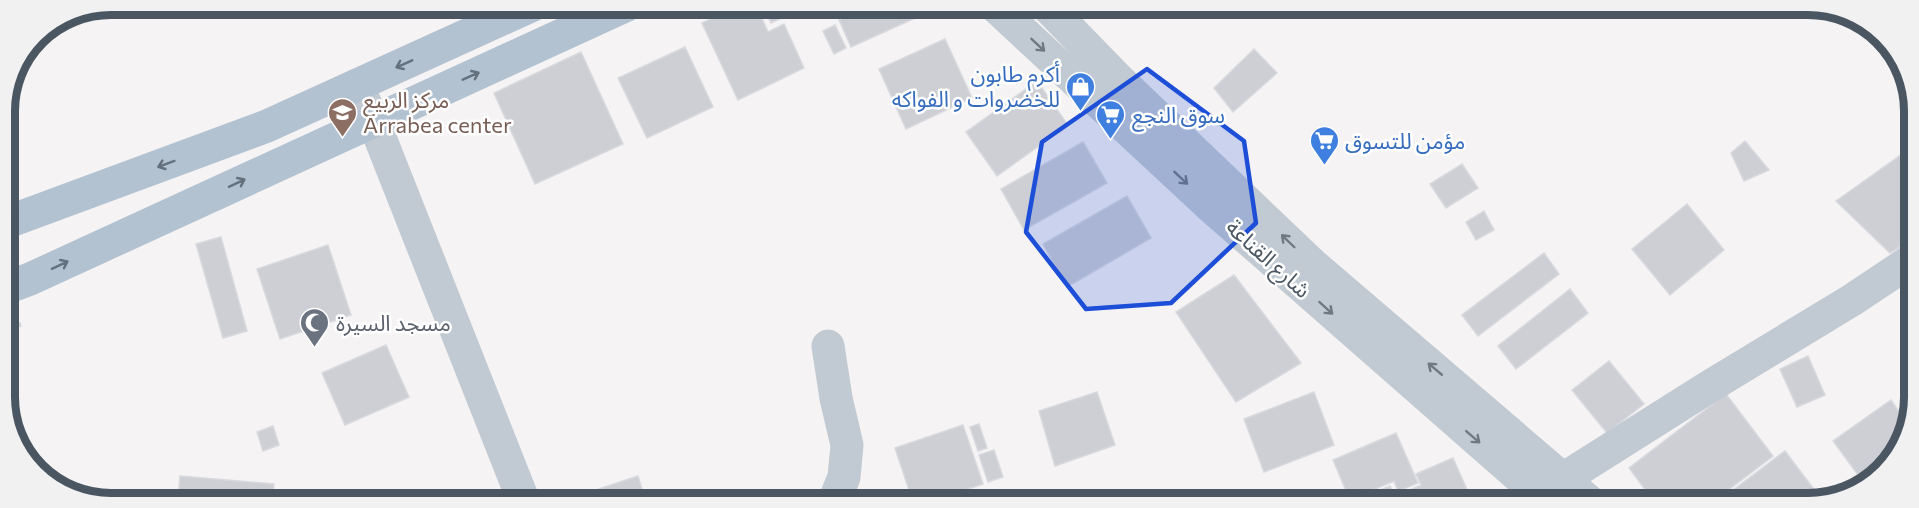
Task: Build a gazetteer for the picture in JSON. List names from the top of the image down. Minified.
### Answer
{"streets":{"street":["شارع القناعة"]},"places":{"shop":["أكرم طابون للخضروات و الفواكه"],"school or university":["مركز الربيع Arrabea center"],"supermarket":["سوق النجع","مؤمن للتسوق"],"mosque":["مسجد السيرة"]}}
